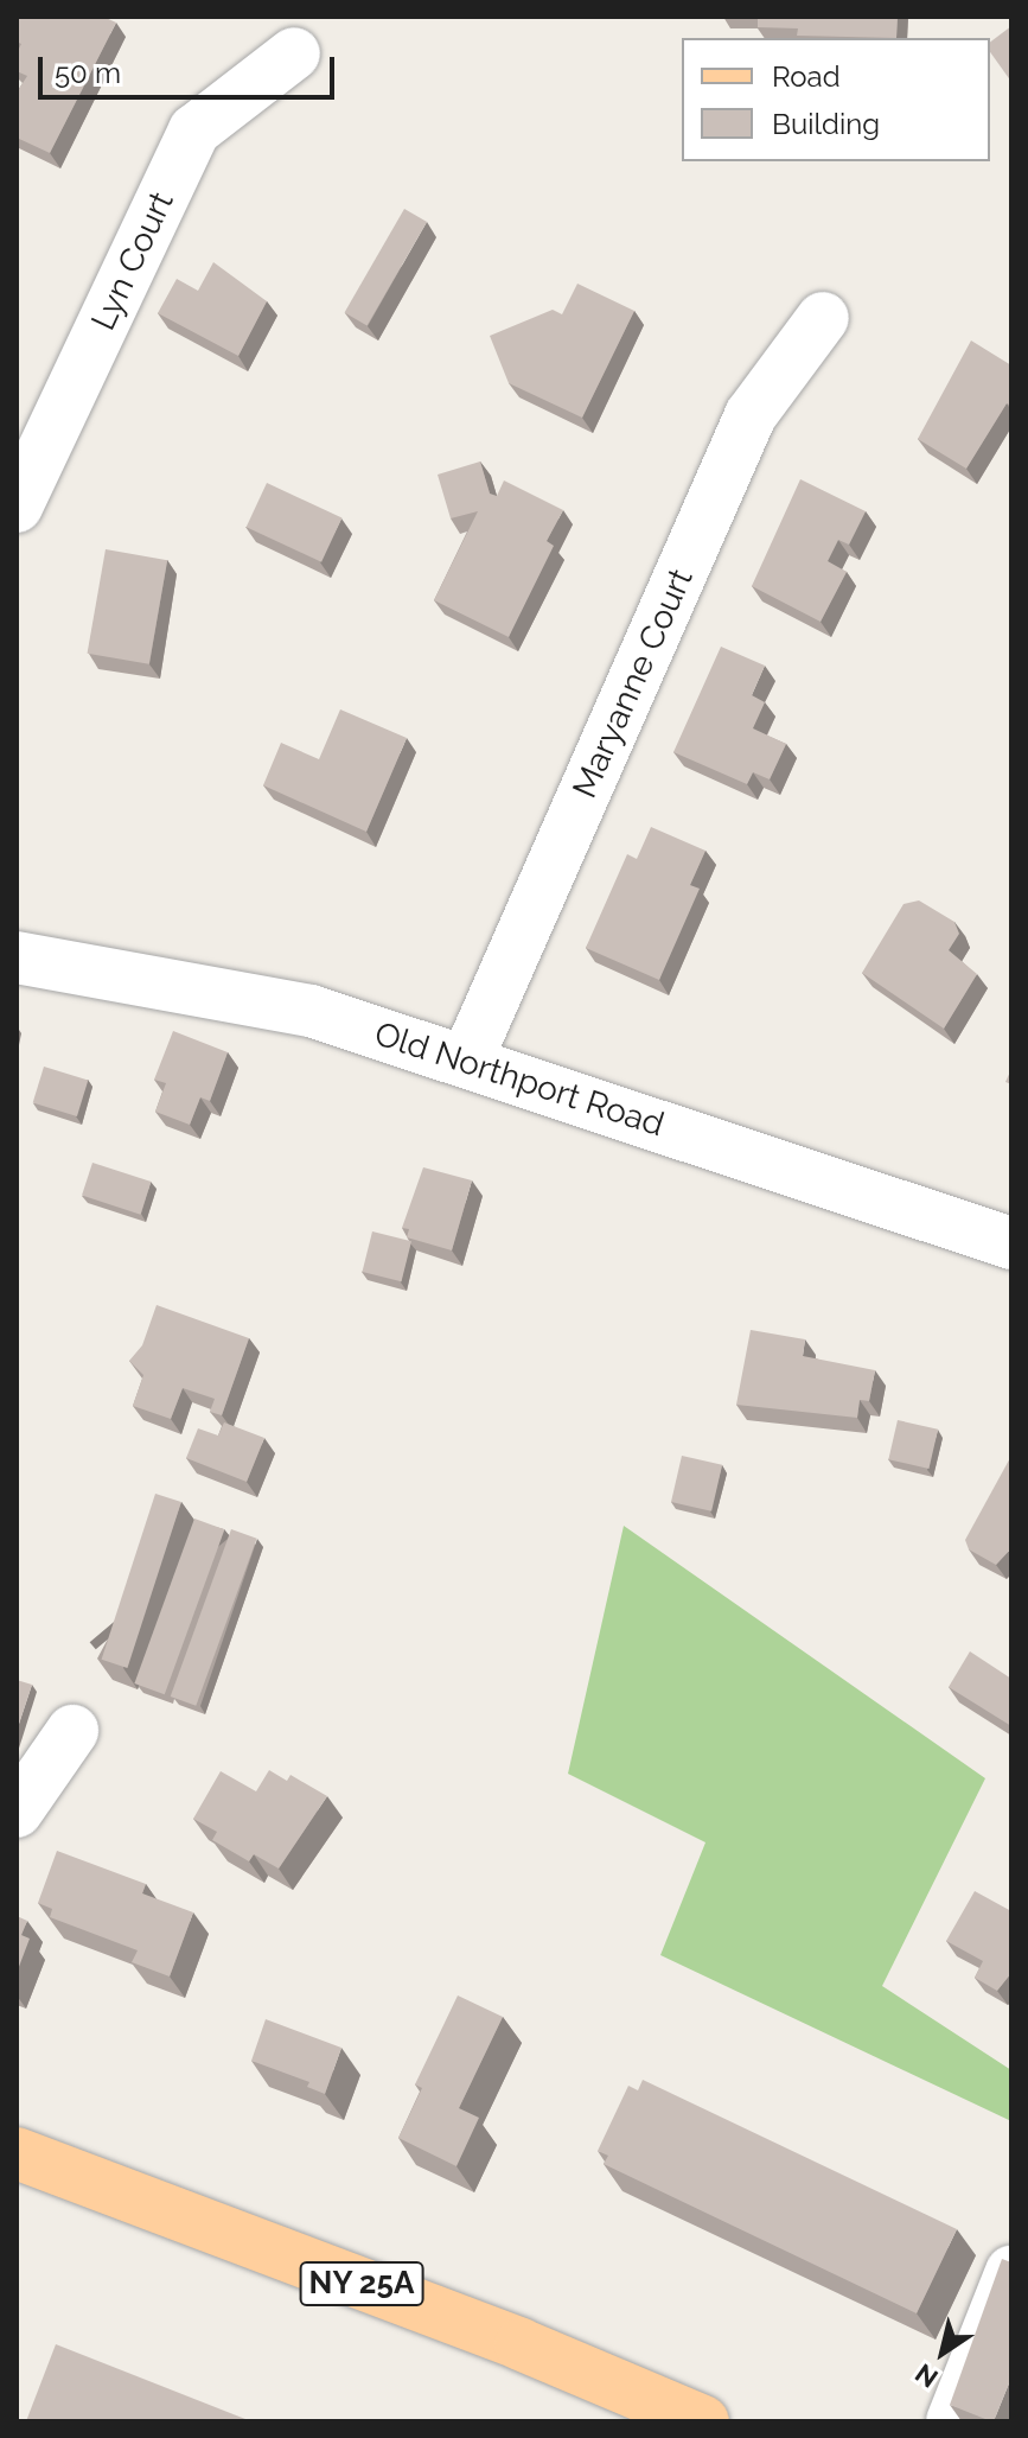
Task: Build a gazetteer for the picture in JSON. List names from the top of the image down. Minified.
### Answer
{"streets":{"main road":["NY 25A"],"street":["Lyn Court","Maryanne Court","Old Northport Road"]},"crossings":[["Maryanne Court","Old Northport Road"]],"legend":["Road","Building"],"scale_bar":"50 m","north":"bottom left"}
